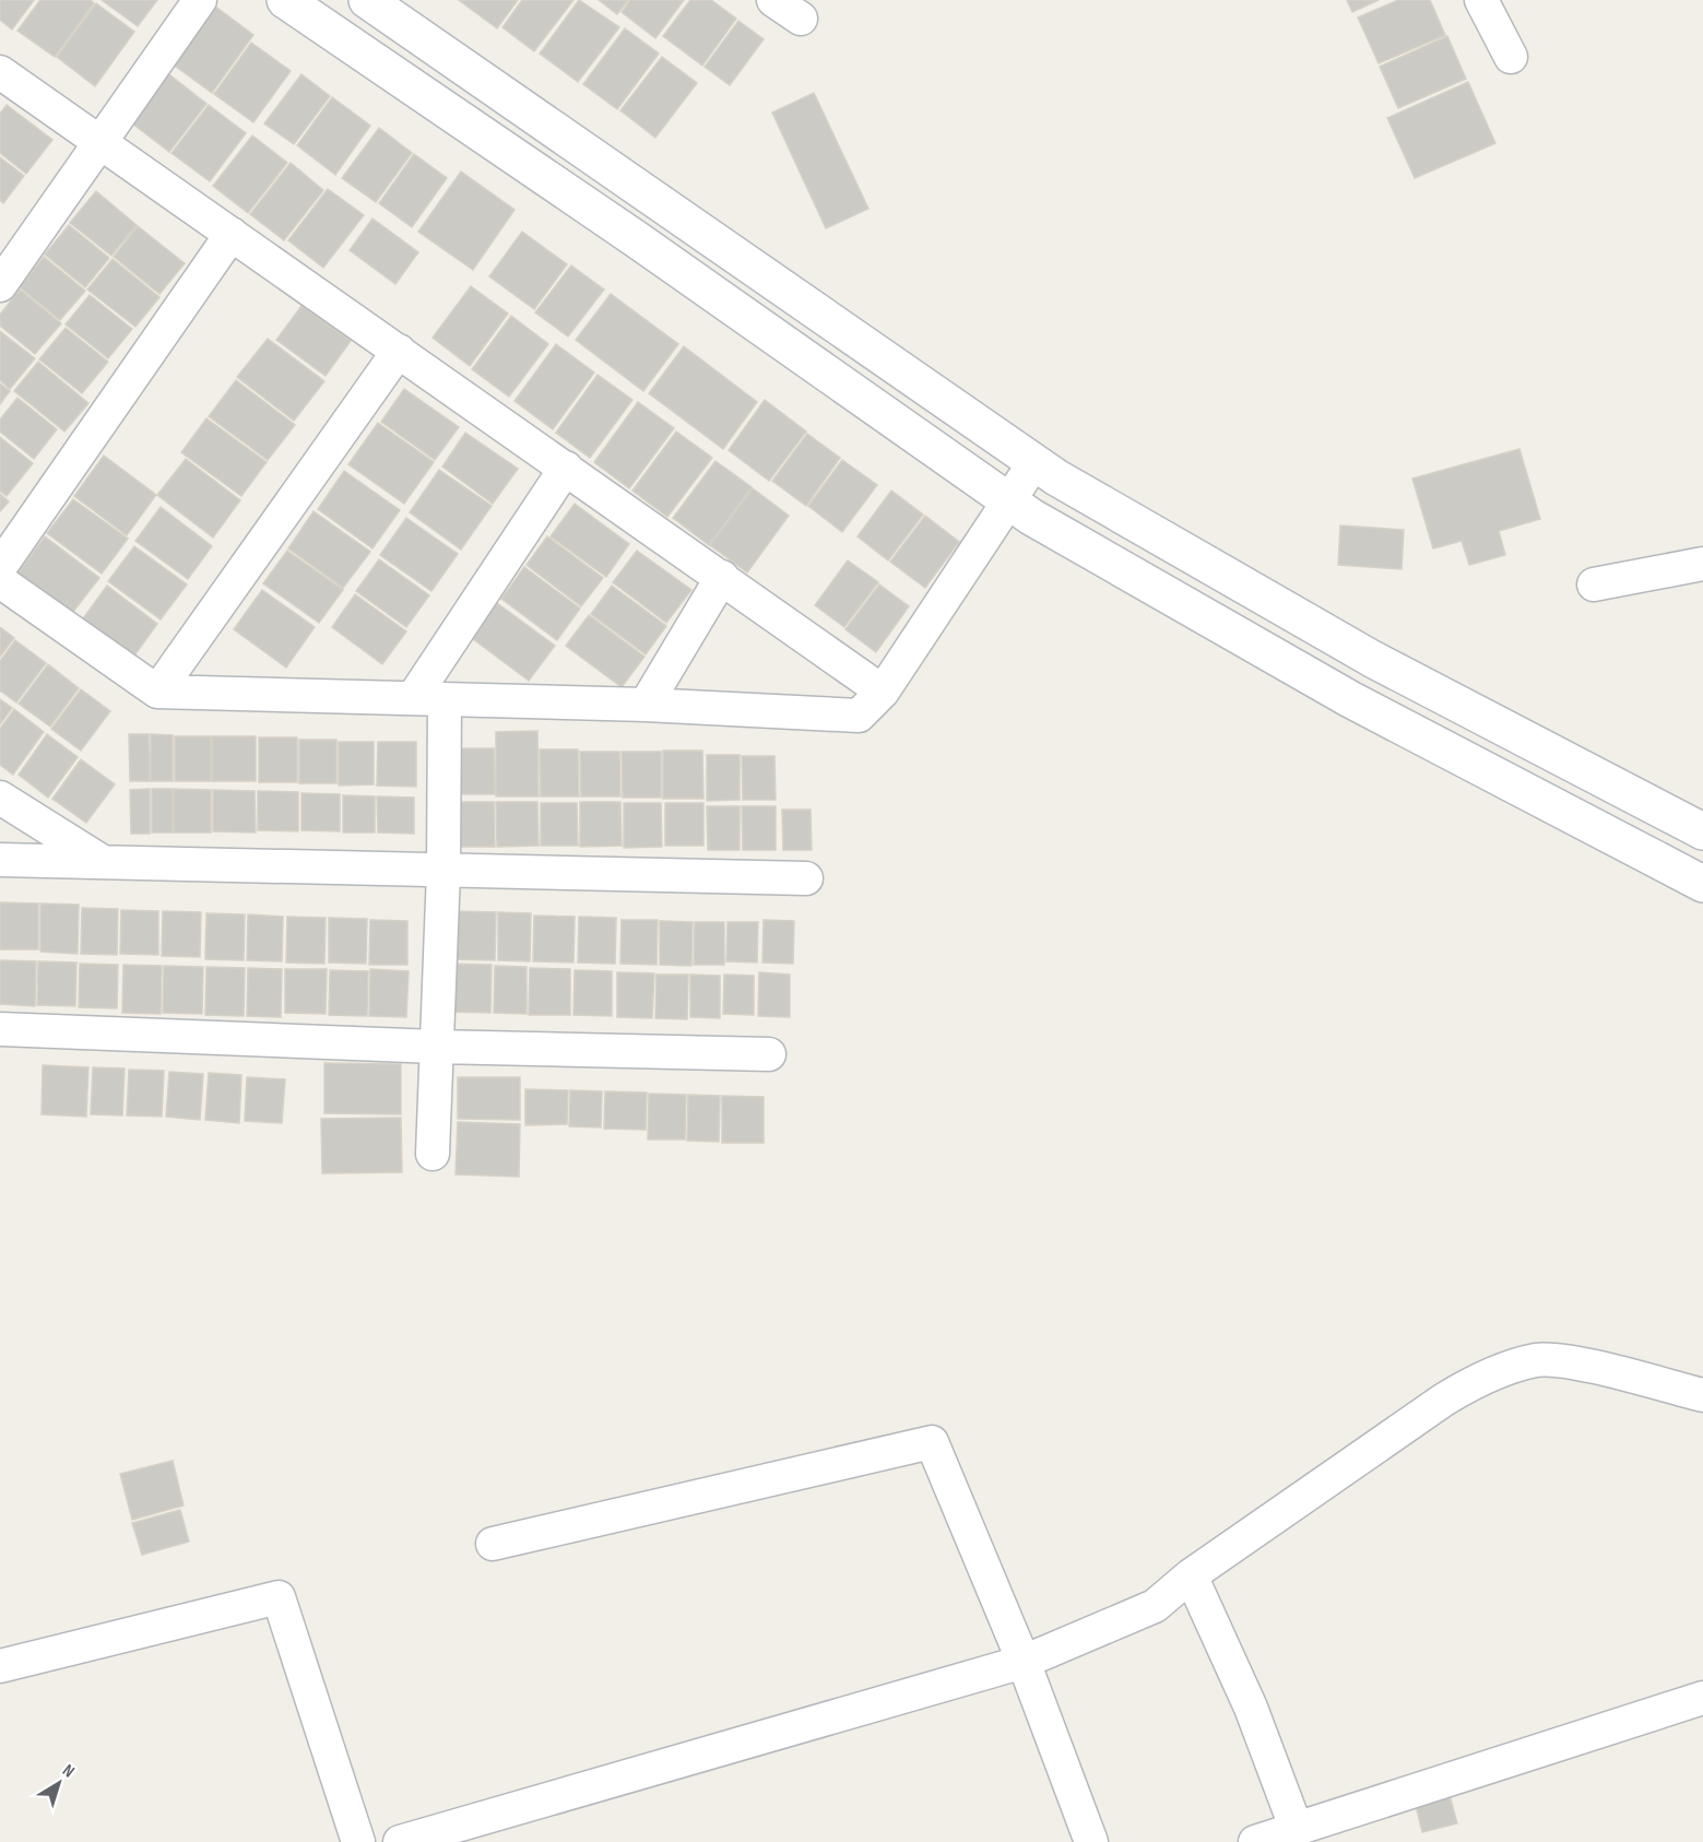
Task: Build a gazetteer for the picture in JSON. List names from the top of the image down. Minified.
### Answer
{"north":"top right"}
